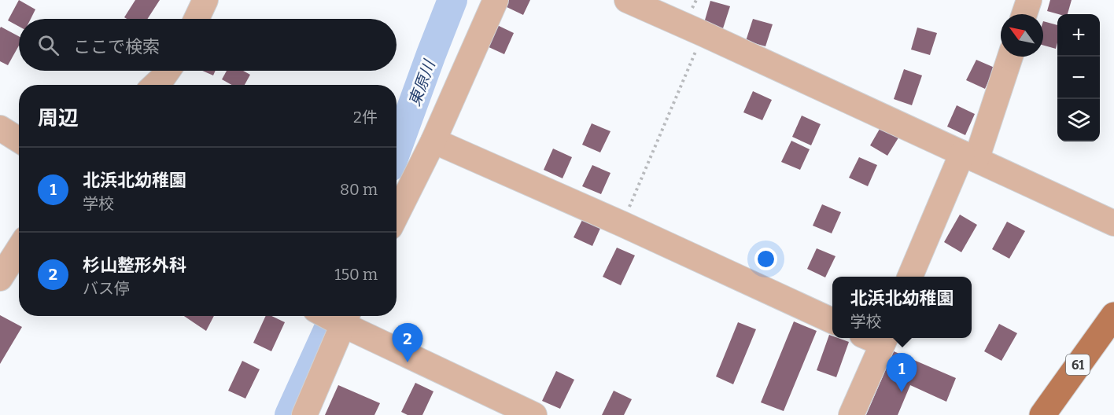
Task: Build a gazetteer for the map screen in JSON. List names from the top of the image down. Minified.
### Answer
{"streets":{"main road":["61"]},"water":["東原川"],"north":"top left","page":{"map_buttons":["+","−"],"search":"ここで検索","heading":["周辺","2件"],"list":[{"mark":"1","name":"北浜北幼稚園","note":"学校","value":"80 m"},{"mark":"2","name":"杉山整形外科","note":"バス停","value":"150 m"}],"popup":["北浜北幼稚園","学校"],"pins":["2","1"]}}
